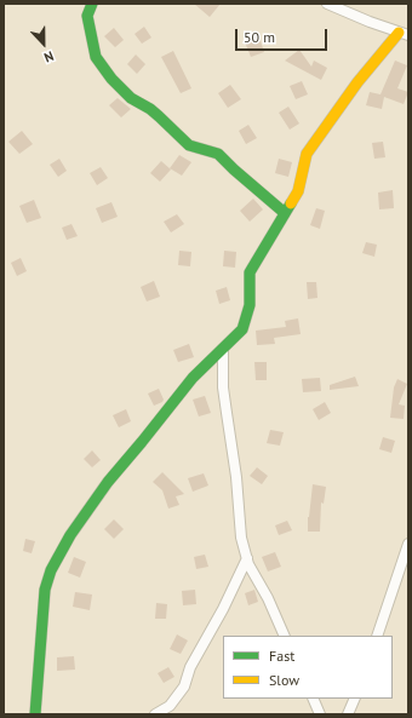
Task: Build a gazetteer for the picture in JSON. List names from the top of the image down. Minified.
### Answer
{"legend":["Fast","Slow"],"scale_bar":"50 m","north":"bottom"}
